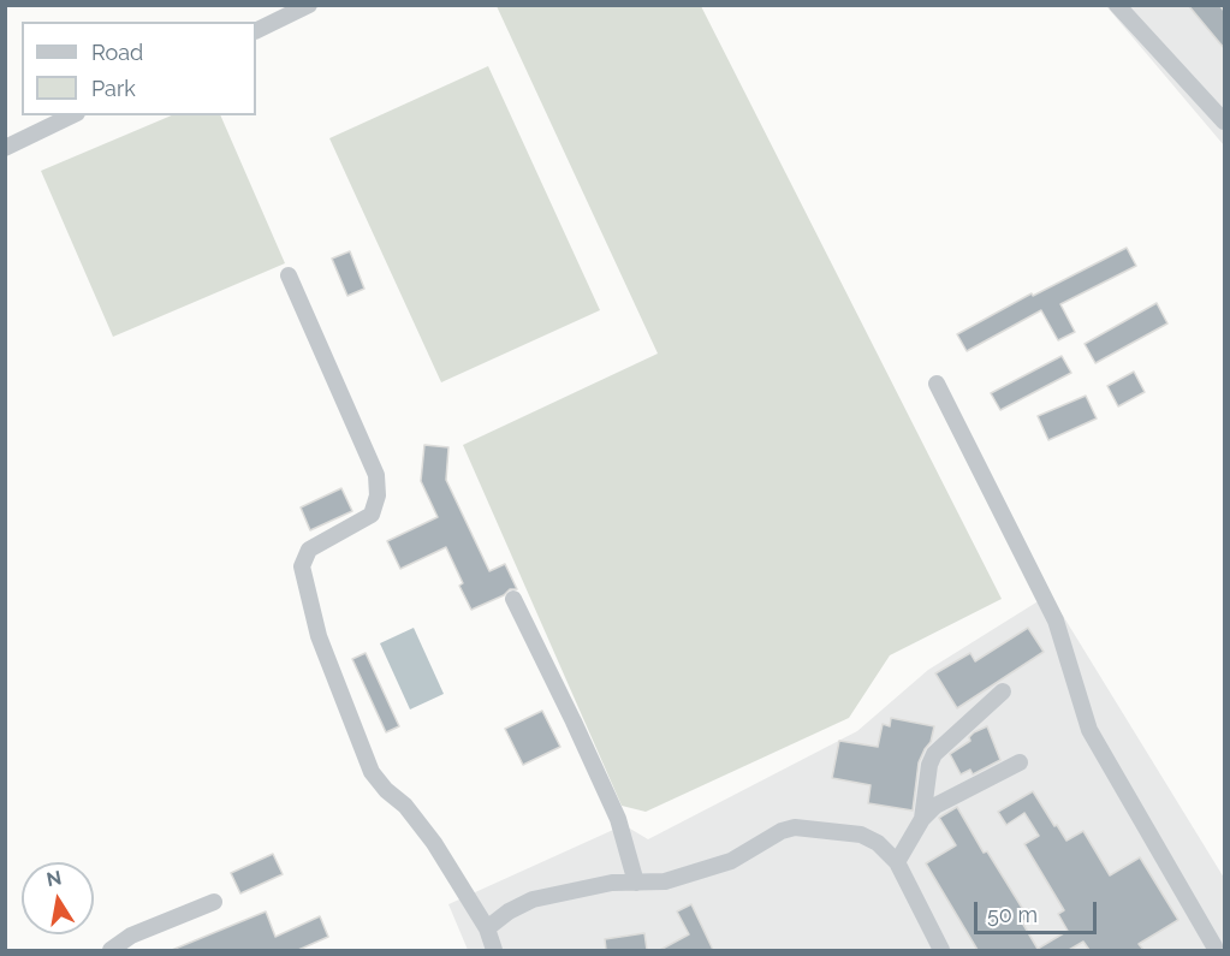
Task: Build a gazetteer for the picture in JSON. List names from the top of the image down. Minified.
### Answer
{"legend":["Road","Park"],"scale_bar":"50 m","north":"top"}
